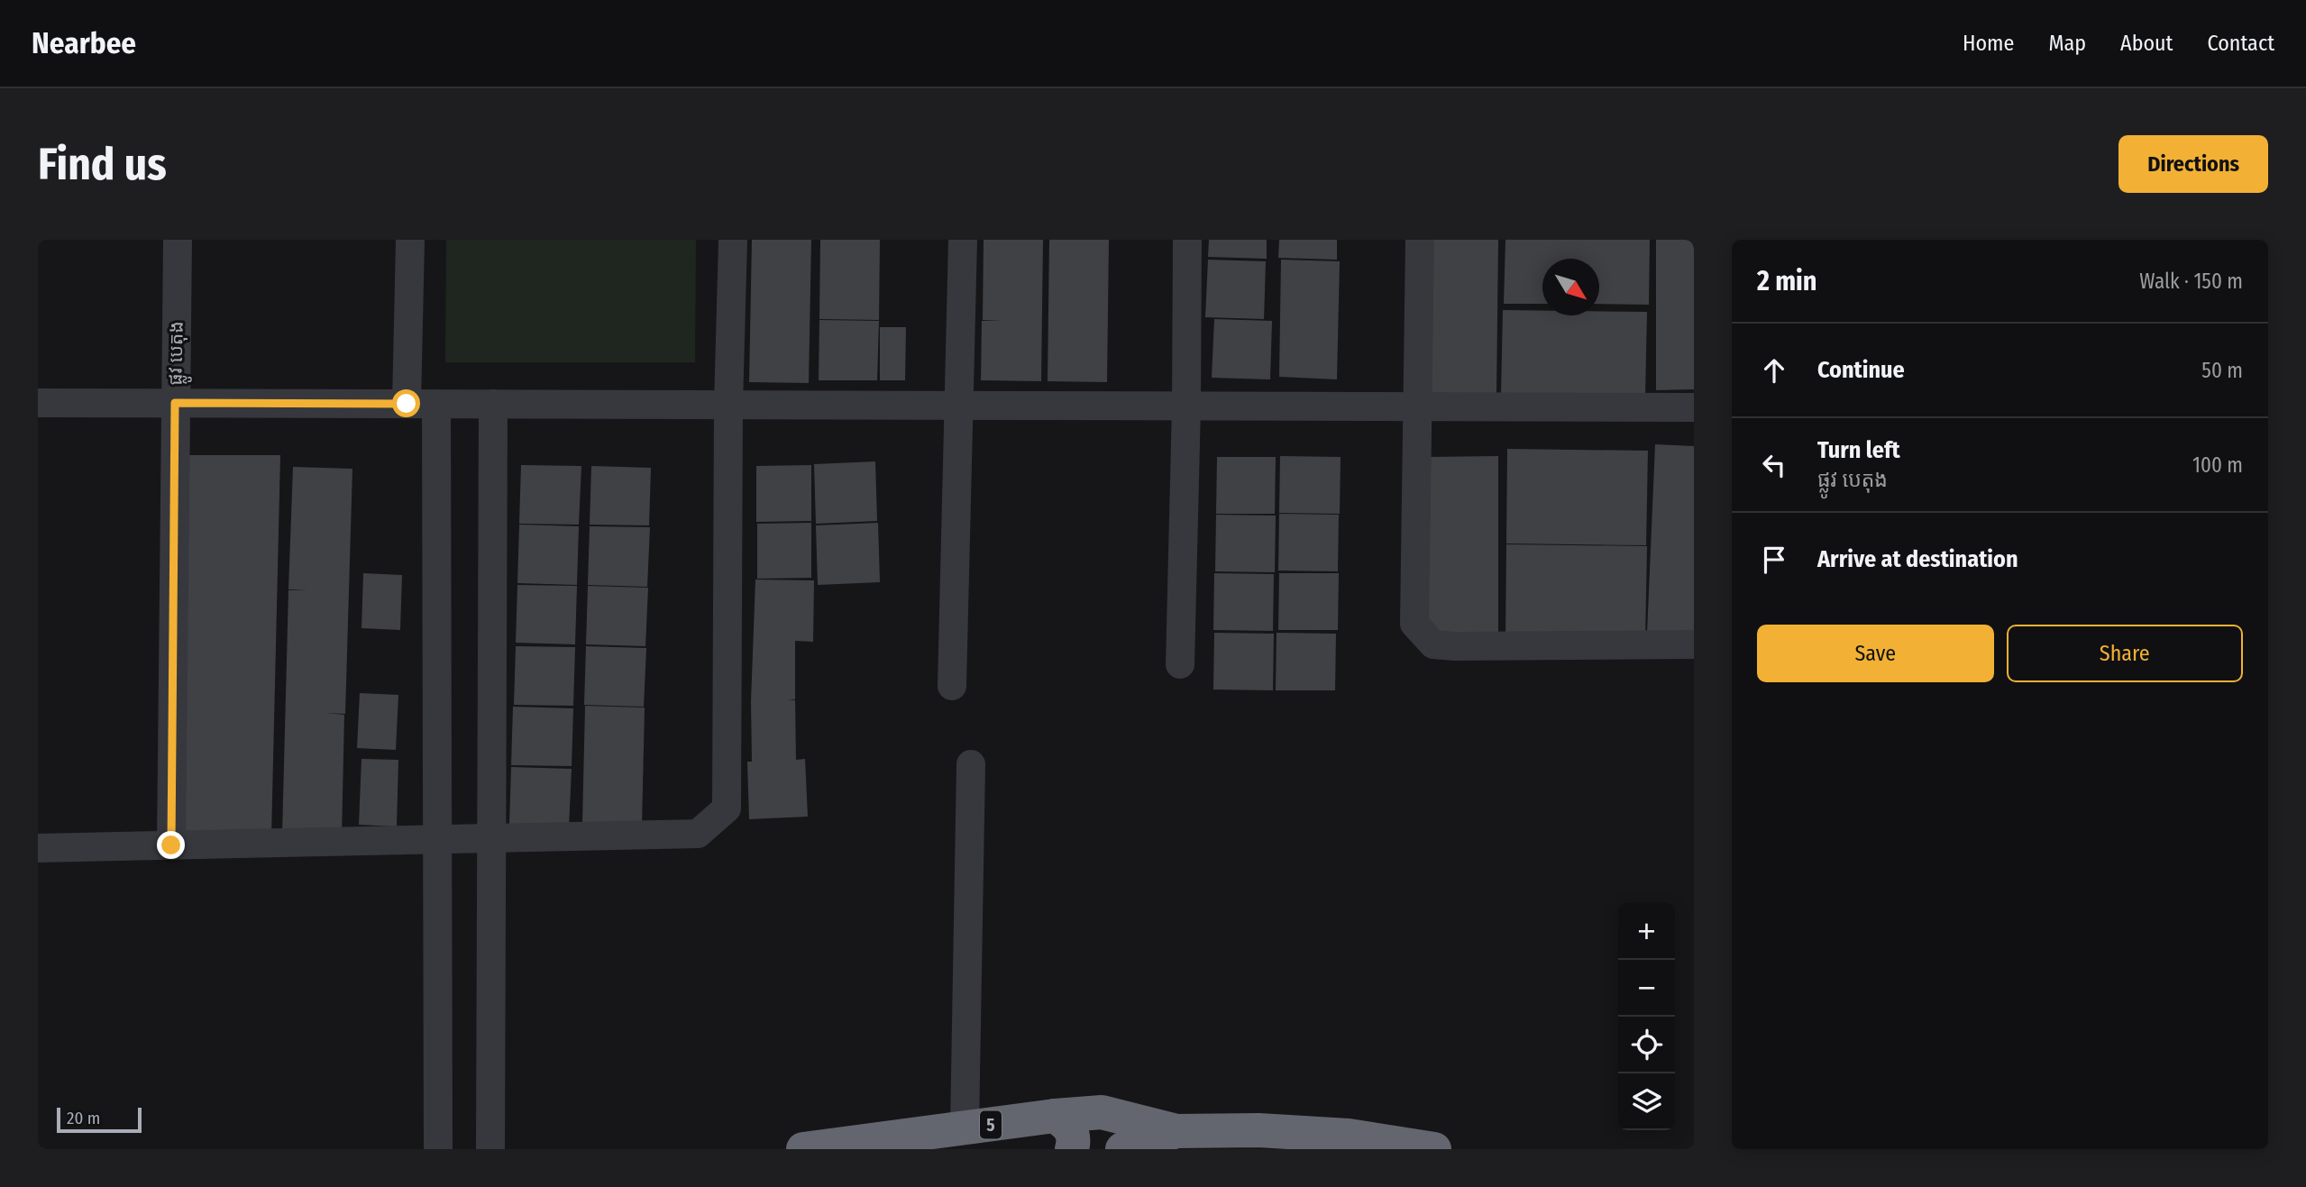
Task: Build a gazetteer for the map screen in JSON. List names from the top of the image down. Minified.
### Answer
{"streets":{"highway":["5"],"street":["ផ្លូវ បេតុង"]},"scale_bar":"20 m","north":"bottom right","page":{"header":"Nearbee","nav":["Home","Map","About","Contact"],"buttons":["Directions",["Save","Share"]],"title":"Find us","heading":["2 min","Walk · 150 m"],"list":[["Continue","50 m"],["Turn left","ផ្លូវ បេតុង","100 m"],"Arrive at destination"],"map_buttons":["+","−"],"scale":"20 m"}}
